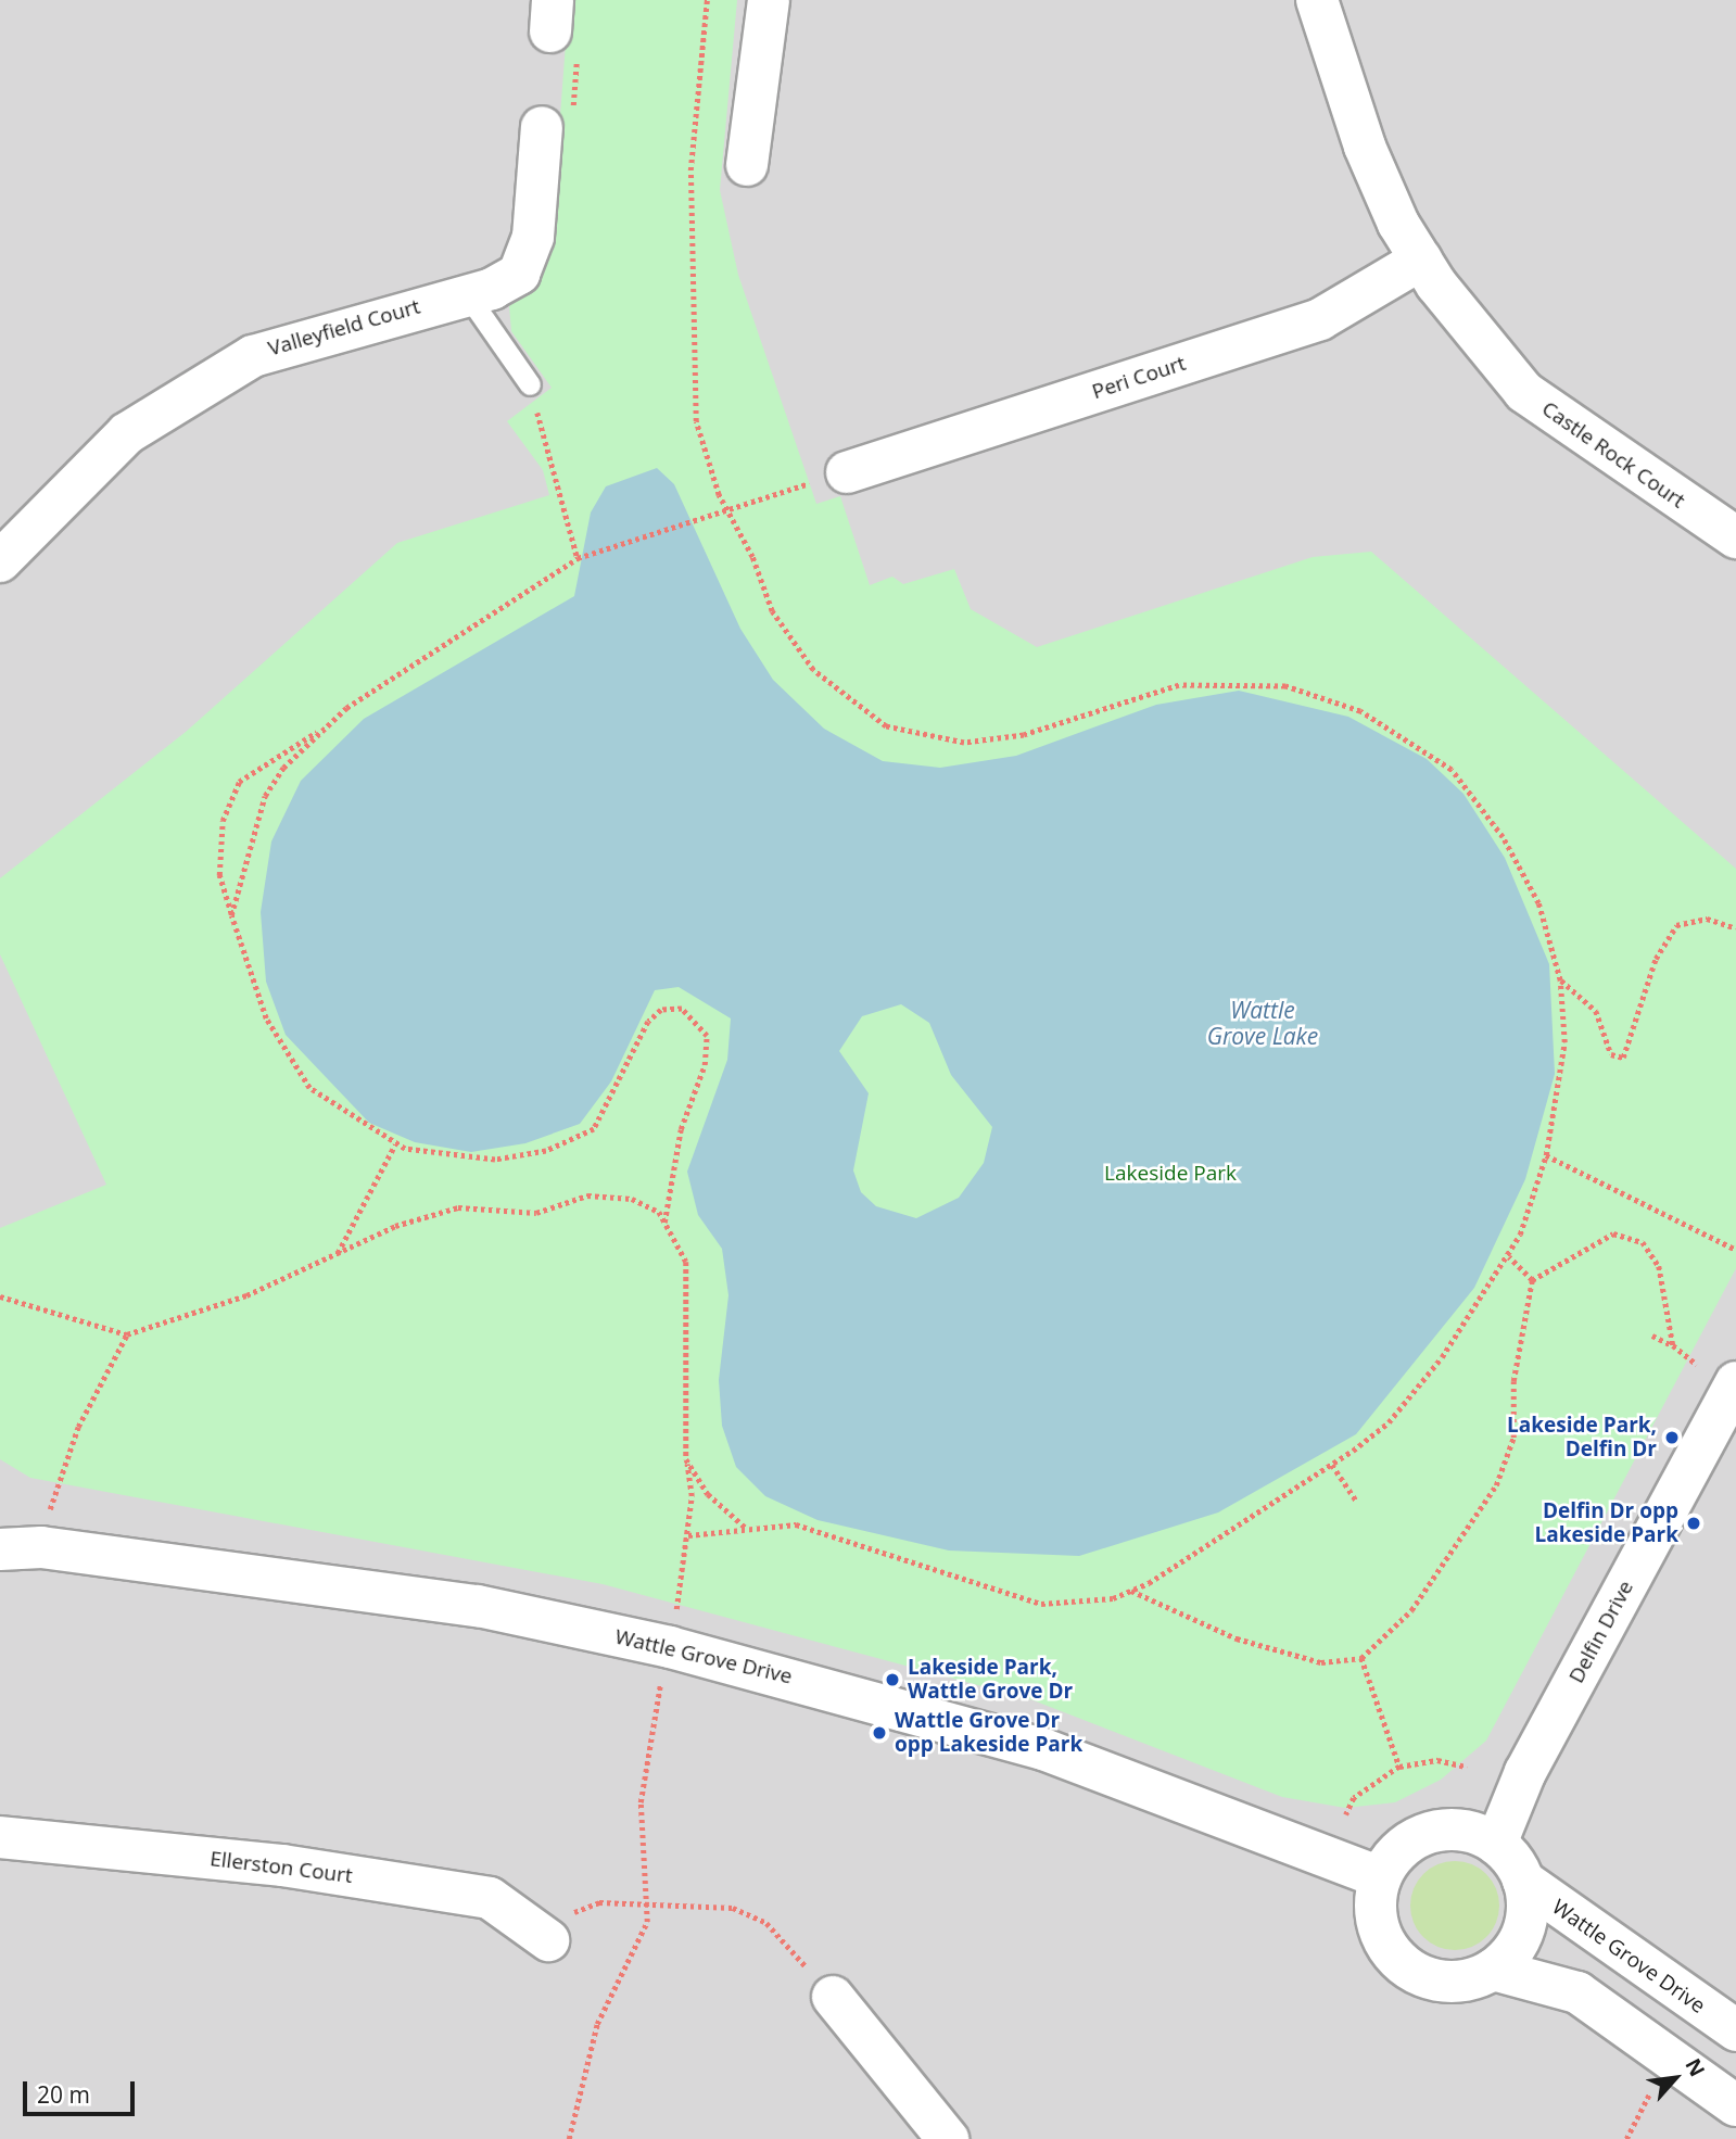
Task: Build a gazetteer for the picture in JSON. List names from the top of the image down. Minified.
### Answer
{"streets":{"street":["Valleyfield Court","Peri Court","Castle Rock Court","Delfin Drive","Wattle Grove Drive","Ellerston Court"]},"crossings":[["Peri Court","Castle Rock Court"],["Delfin Drive","Wattle Grove Drive"]],"water":["Wattle Grove Lake"],"parks":["Lakeside Park"],"places":["Lakeside Park, Delfin Dr","Delfin Dr opp Lakeside Park","Lakeside Park, Wattle Grove Dr","Wattle Grove Dr opp Lakeside Park"],"scale_bar":"20 m","north":"top right"}
